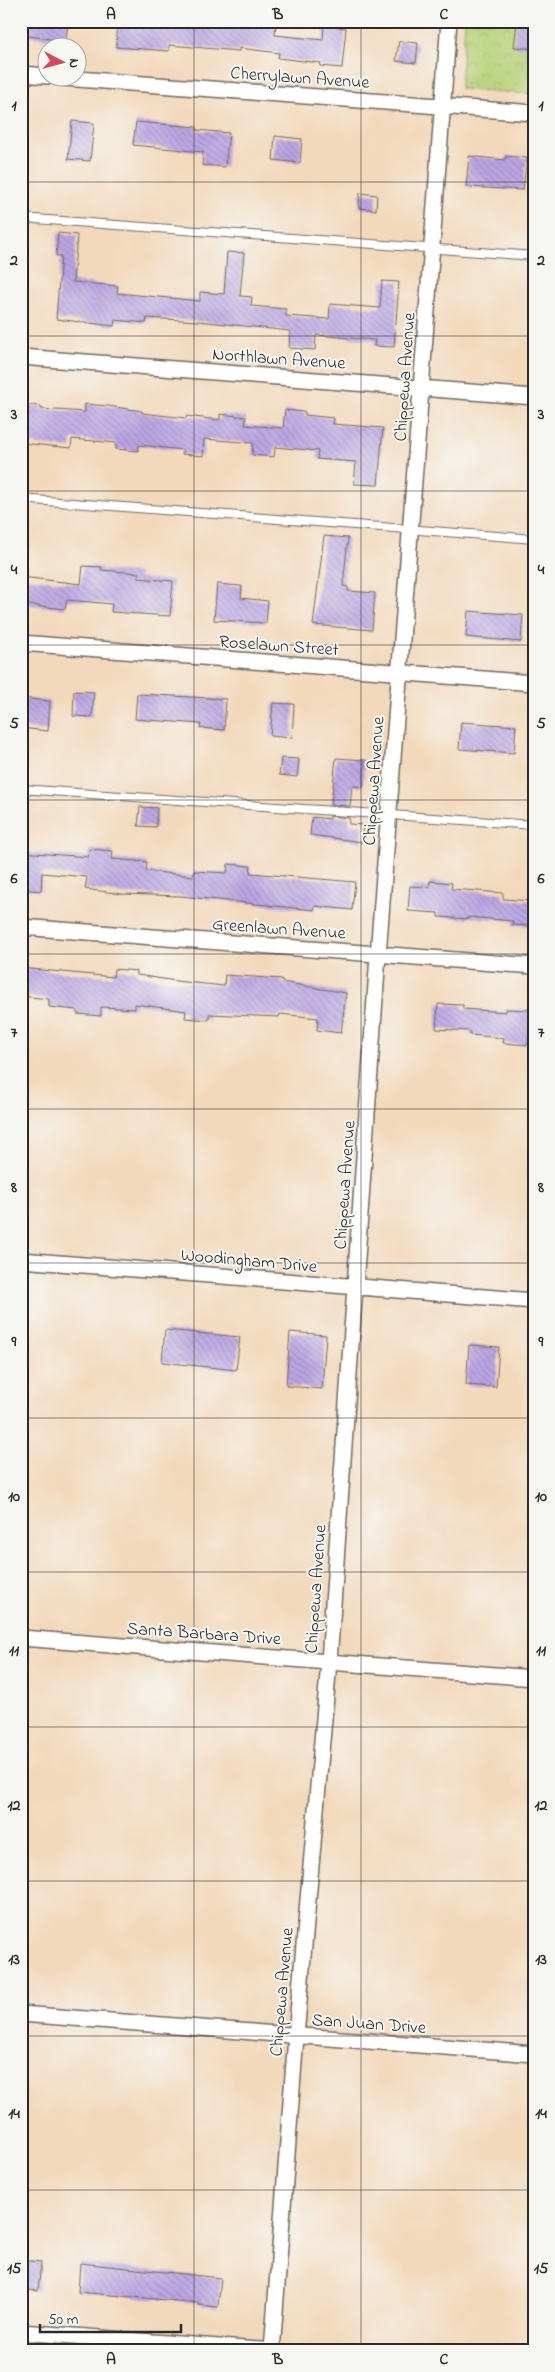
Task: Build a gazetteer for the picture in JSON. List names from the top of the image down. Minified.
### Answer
{"streets":{"street":["Cherrylawn Avenue","Northlawn Avenue","Chippewa Avenue","Roselawn Street","Greenlawn Avenue","Woodingham Drive","Santa Barbara Drive","San Juan Drive"]},"crossings":[["Cherrylawn Avenue","Chippewa Avenue"],["Northlawn Avenue","Chippewa Avenue"],["Chippewa Avenue","Roselawn Street"],["Chippewa Avenue","Greenlawn Avenue"],["Chippewa Avenue","Woodingham Drive"],["Chippewa Avenue","Santa Barbara Drive"],["Chippewa Avenue","San Juan Drive"]],"scale_bar":"50 m","north":"right","grid":{"columns":["A","B","C"],"rows":["1","2","3","4","5","6","7","8","9","10","11","12","13","14","15"]}}
